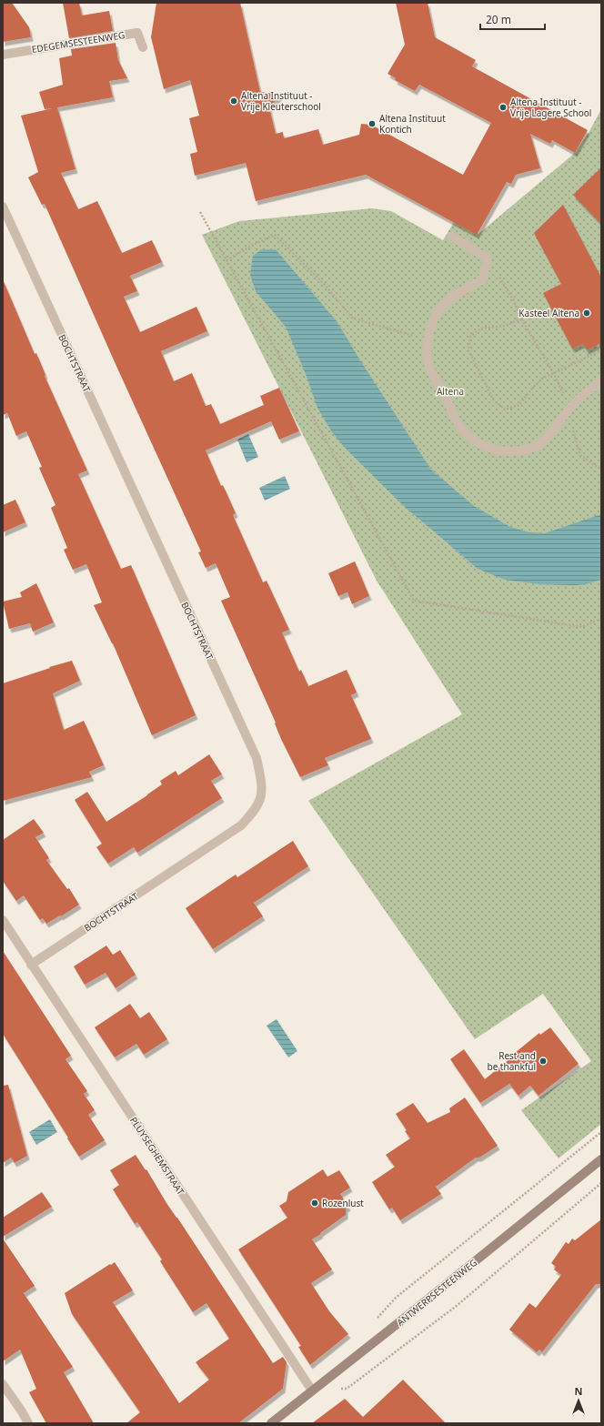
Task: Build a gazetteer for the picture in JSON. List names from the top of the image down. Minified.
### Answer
{"streets":{"street":["EDEGEMSESTEENWEG","BOCHTSTRAAT","PLUYSEGHEMSTRAAT","ANTWERPSESTEENWEG"]},"crossings":[["BOCHTSTRAAT","PLUYSEGHEMSTRAAT"],["PLUYSEGHEMSTRAAT","ANTWERPSESTEENWEG"]],"parks":["Altena"],"places":["Altena Instituut - Vrije Kleuterschool","Altena Instituut - Vrije Lagere School","Altena Instituut Kontich","Kasteel Altena","Rest and be thankful","Rozenlust"],"scale_bar":"20 m","north":"top"}
